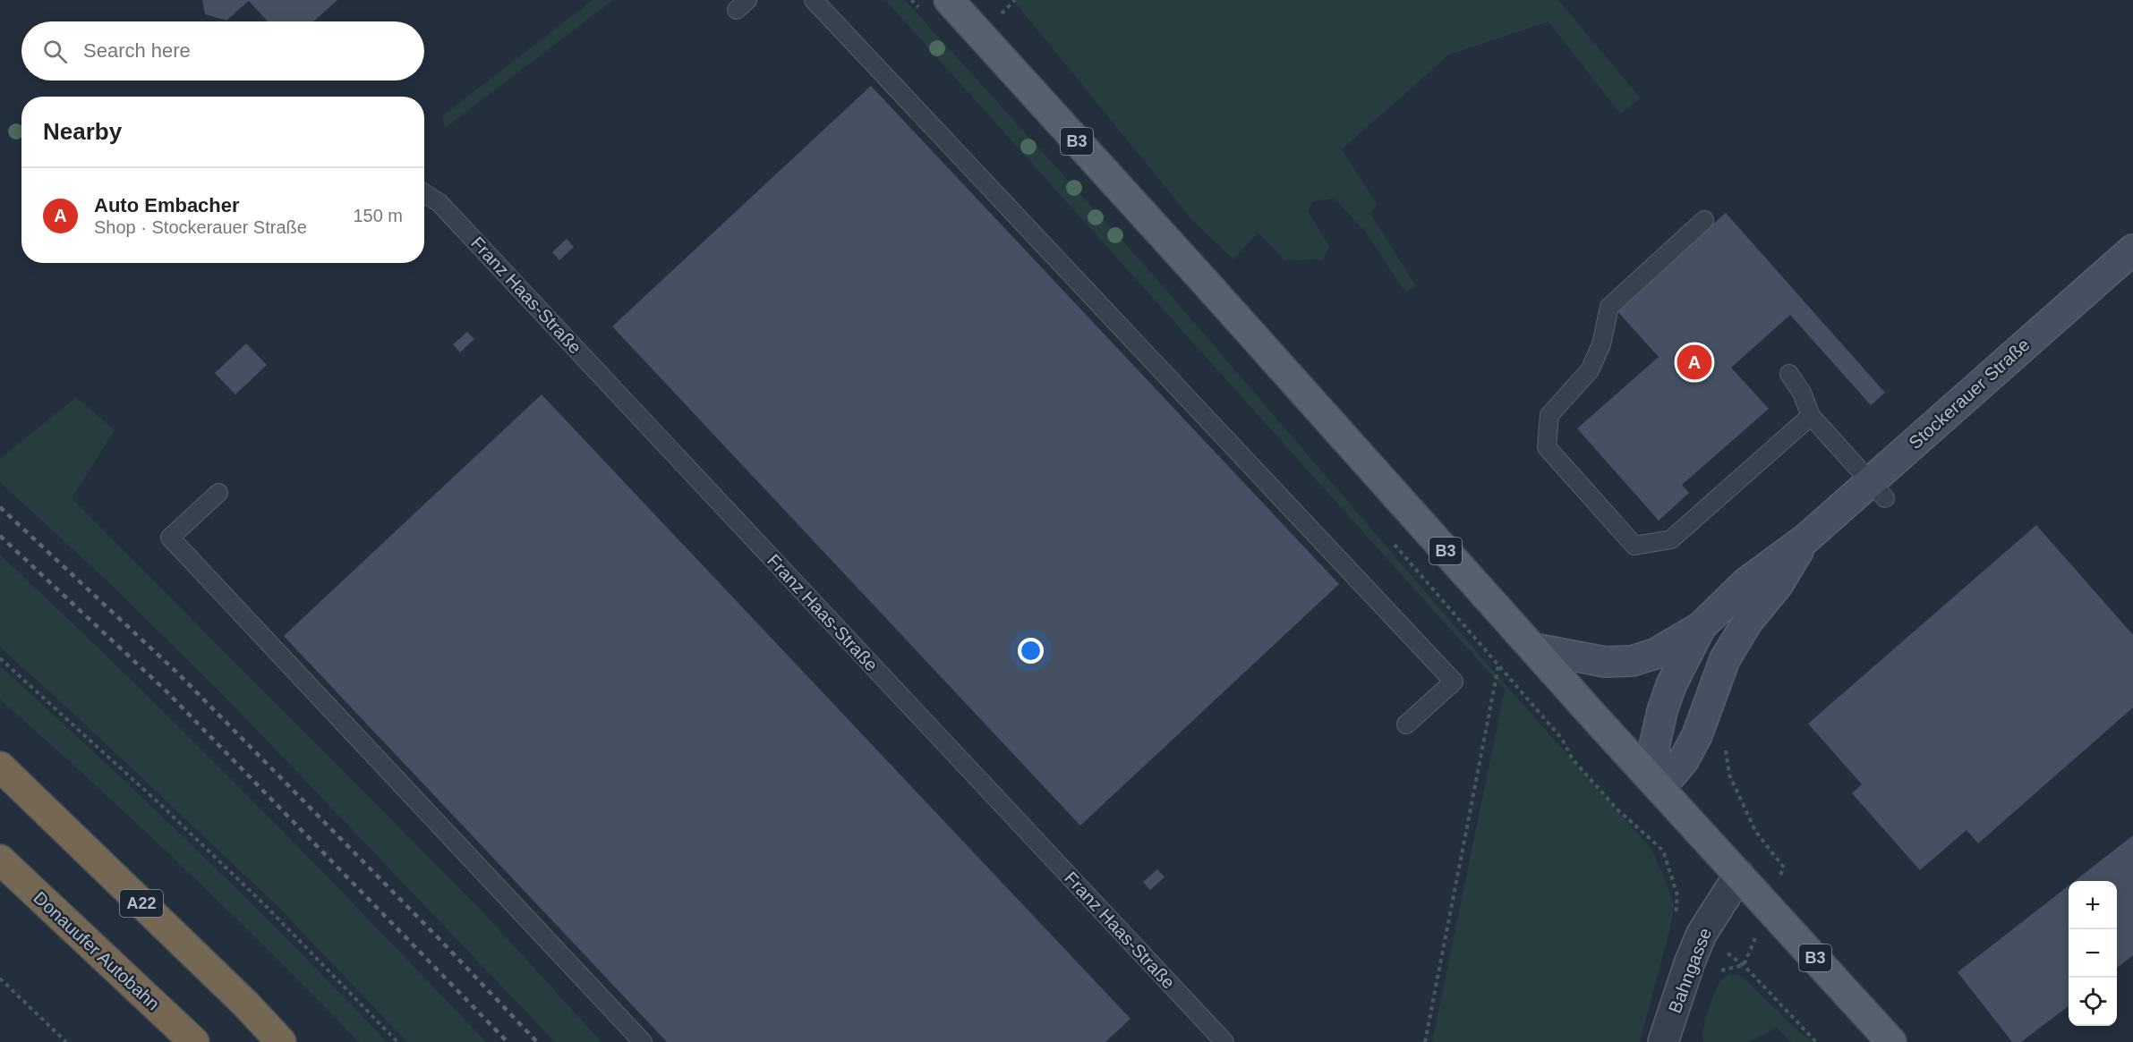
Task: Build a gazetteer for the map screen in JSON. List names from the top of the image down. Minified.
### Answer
{"streets":{"highway":["A22","Donauufer Autobahn"],"main road":["B3"],"street":["Stockerauer Straße","Bahngasse"],"lane":["Franz Haas-Straße"]},"crossings":[["B3","Stockerauer Straße"],["B3","Bahngasse"]],"page":{"search":"Search here","heading":"Nearby","list":[{"mark":"A","name":"Auto Embacher","note":"Shop · Stockerauer Straße","value":"150 m"}],"pins":"A","map_buttons":["+","−"]}}
